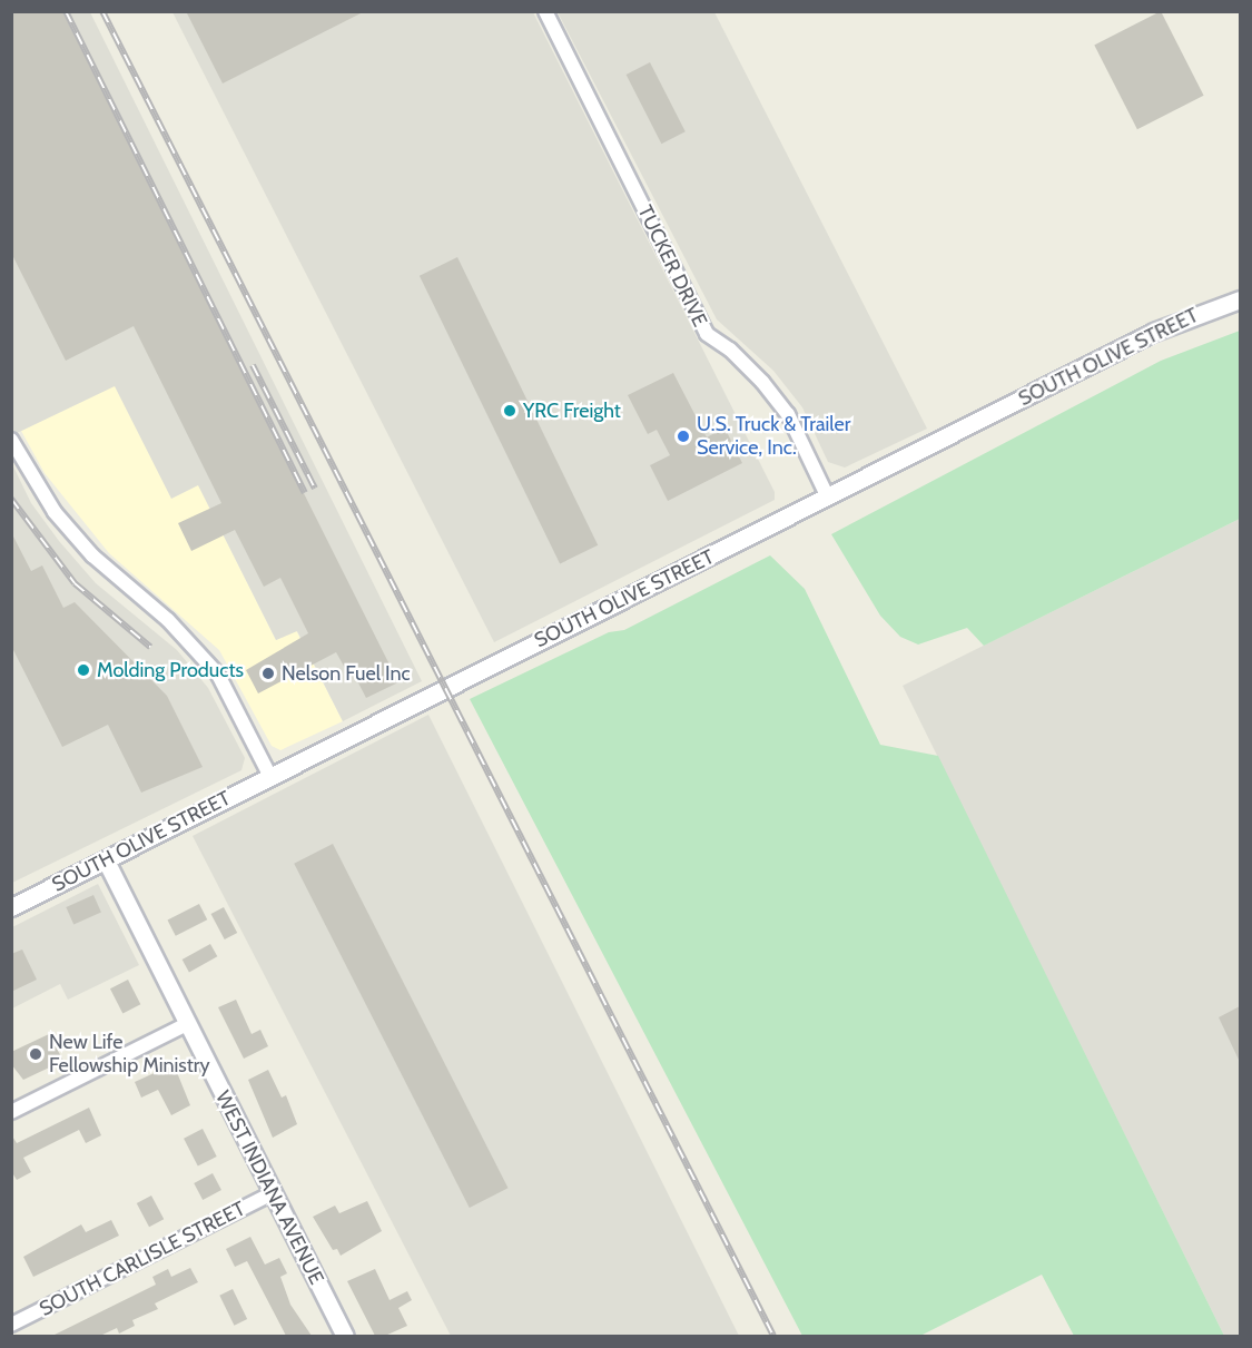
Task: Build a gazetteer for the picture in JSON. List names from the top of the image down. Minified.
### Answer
{"streets":{"street":["TUCKER DRIVE","SOUTH OLIVE STREET","WEST INDIANA AVENUE","SOUTH CARLISLE STREET"]},"crossings":[["TUCKER DRIVE","SOUTH OLIVE STREET"],["SOUTH OLIVE STREET","WEST INDIANA AVENUE"],["WEST INDIANA AVENUE","SOUTH CARLISLE STREET"]],"places":["YRC Freight","U.S. Truck & Trailer Service, Inc.","Molding Products","Nelson Fuel Inc","New Life Fellowship Ministry"]}
